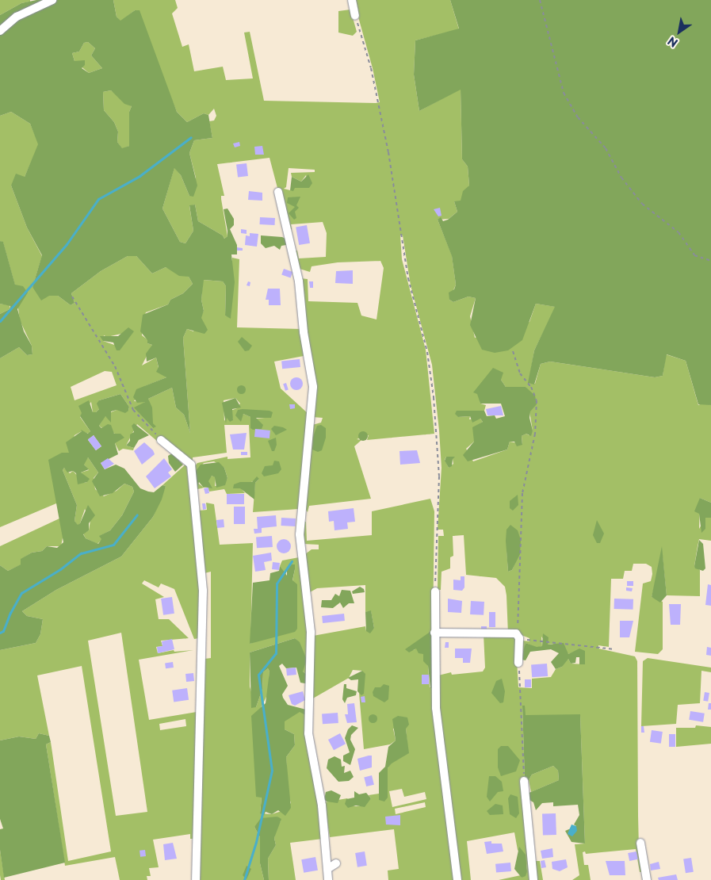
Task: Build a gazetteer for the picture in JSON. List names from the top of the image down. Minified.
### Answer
{"north":"bottom left"}
